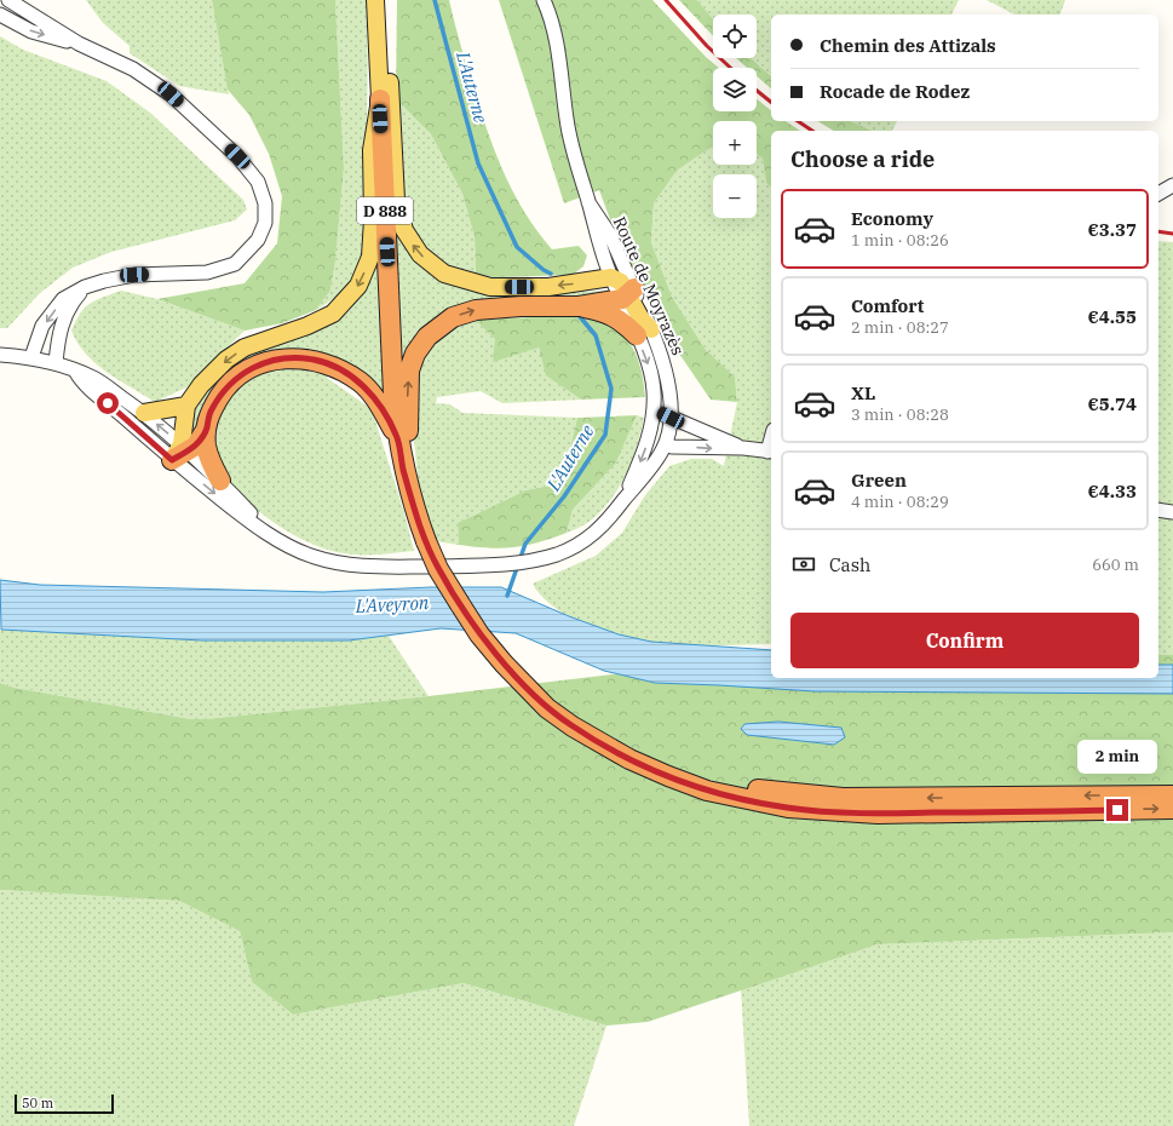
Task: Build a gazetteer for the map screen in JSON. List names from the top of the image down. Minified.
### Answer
{"streets":{"highway":["D 888"],"street":["Route de Moyrazès"]},"water":["L'Auterne","L'Aveyron"],"scale_bar":"50 m","page":{"map_buttons":["+","−"],"banner":["Chemin des Attizals","Rocade de Rodez"],"heading":"Choose a ride","list":[{"name":"Economy","note":"1 min · 08:26","value":"€3.37"},{"name":"Comfort","note":"2 min · 08:27","value":"€4.55"},{"name":"XL","note":"3 min · 08:28","value":"€5.74"},{"name":"Green","note":"4 min · 08:29","value":"€4.33"}],"pay":["Cash","660 m"],"buttons":"Confirm","bubble":"2 min","scale":"50 m"}}
